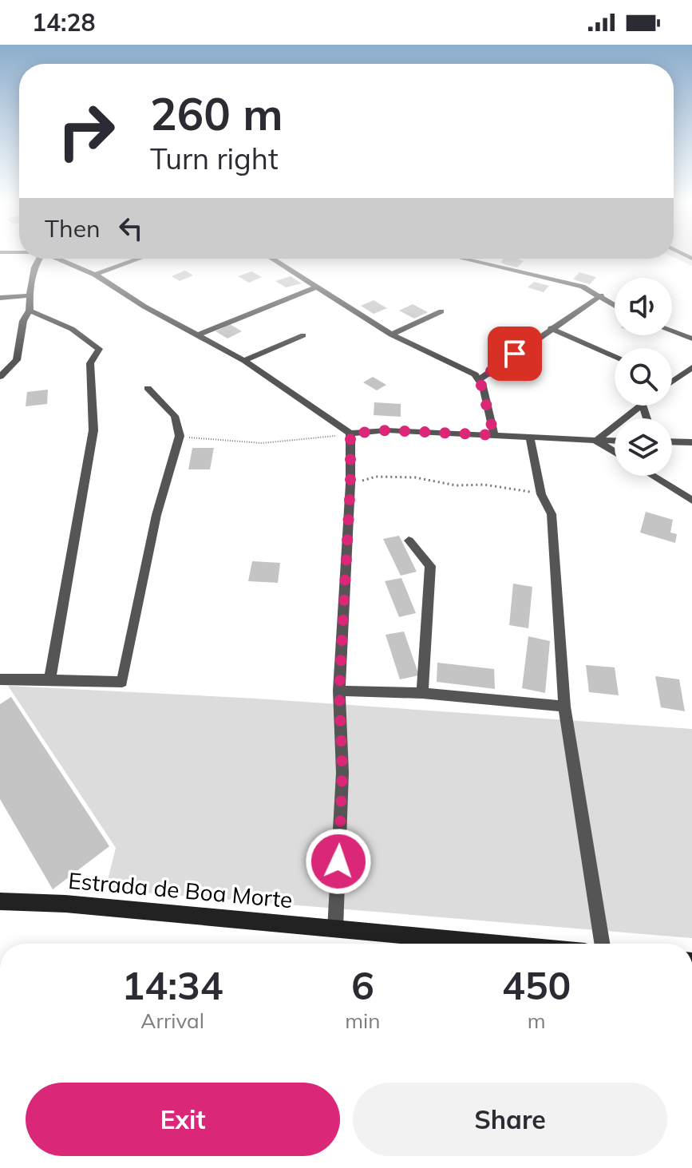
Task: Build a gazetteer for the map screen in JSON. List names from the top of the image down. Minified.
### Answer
{"streets":{"main road":["Estrada de Boa Morte"]},"page":{"status":"14:28","turn":["260 m","Turn right"],"then":"Then","eta":["14:34","Arrival","6","min","450","m"],"buttons":["Exit","Share"]}}
